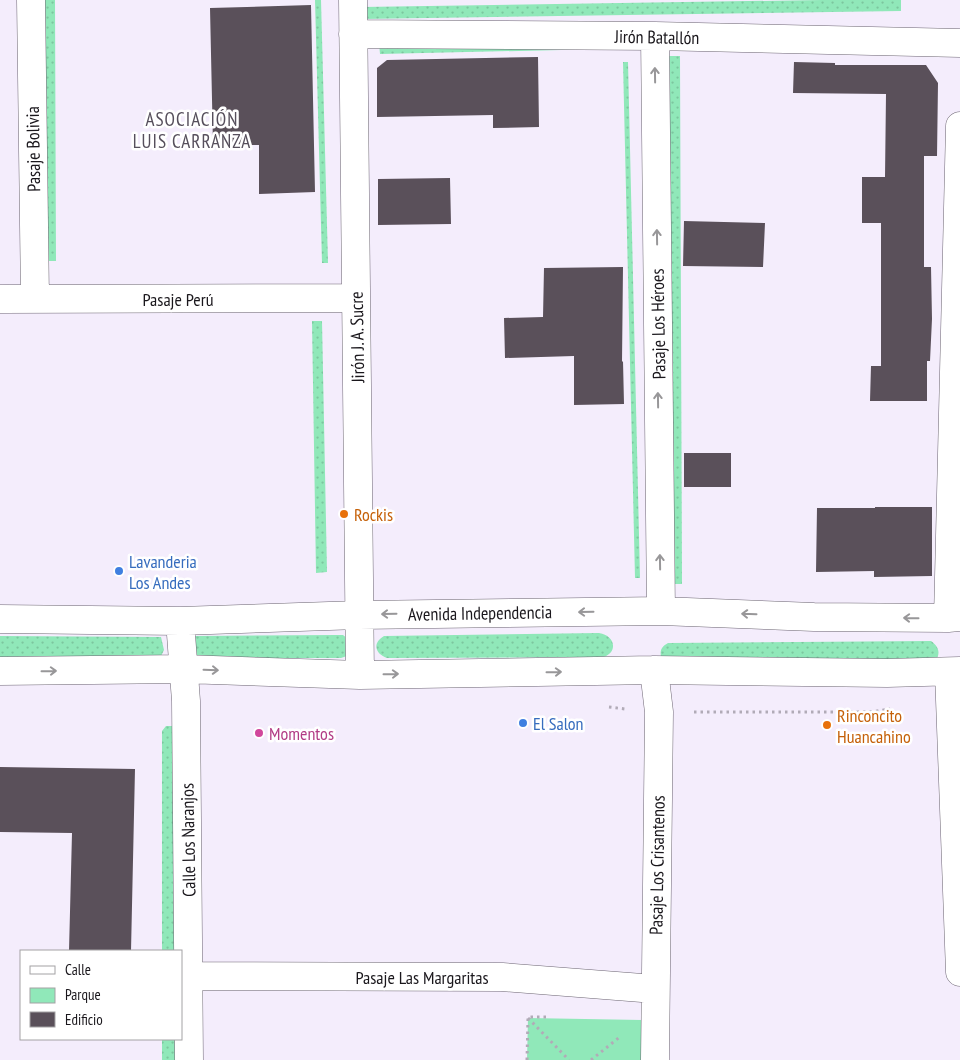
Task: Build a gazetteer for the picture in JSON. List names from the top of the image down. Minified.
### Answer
{"streets":{"street":["Jirón Batallón","Pasaje Bolivia","Pasaje Perú","Pasaje Los Héroes","Jirón J. A. Sucre","Avenida Independencia","Calle Los Naranjos","Pasaje Los Crisantenos","Pasaje Las Margaritas"]},"crossings":[["Jirón Batallón","Pasaje Los Héroes"],["Jirón Batallón","Jirón J. A. Sucre"],["Pasaje Bolivia","Pasaje Perú"],["Pasaje Perú","Jirón J. A. Sucre"],["Pasaje Los Héroes","Avenida Independencia"],["Jirón J. A. Sucre","Avenida Independencia"],["Avenida Independencia","Calle Los Naranjos"],["Calle Los Naranjos","Pasaje Las Margaritas"],["Pasaje Los Crisantenos","Pasaje Las Margaritas"]],"one_way":["Pasaje Los Héroes"],"districts":["ASOCIACIÓN LUIS CARRANZA"],"places":["Rockis","Lavanderia Los Andes","El Salon","Rinconcito Huancahino","Momentos"],"legend":["Calle","Parque","Edificio"]}
